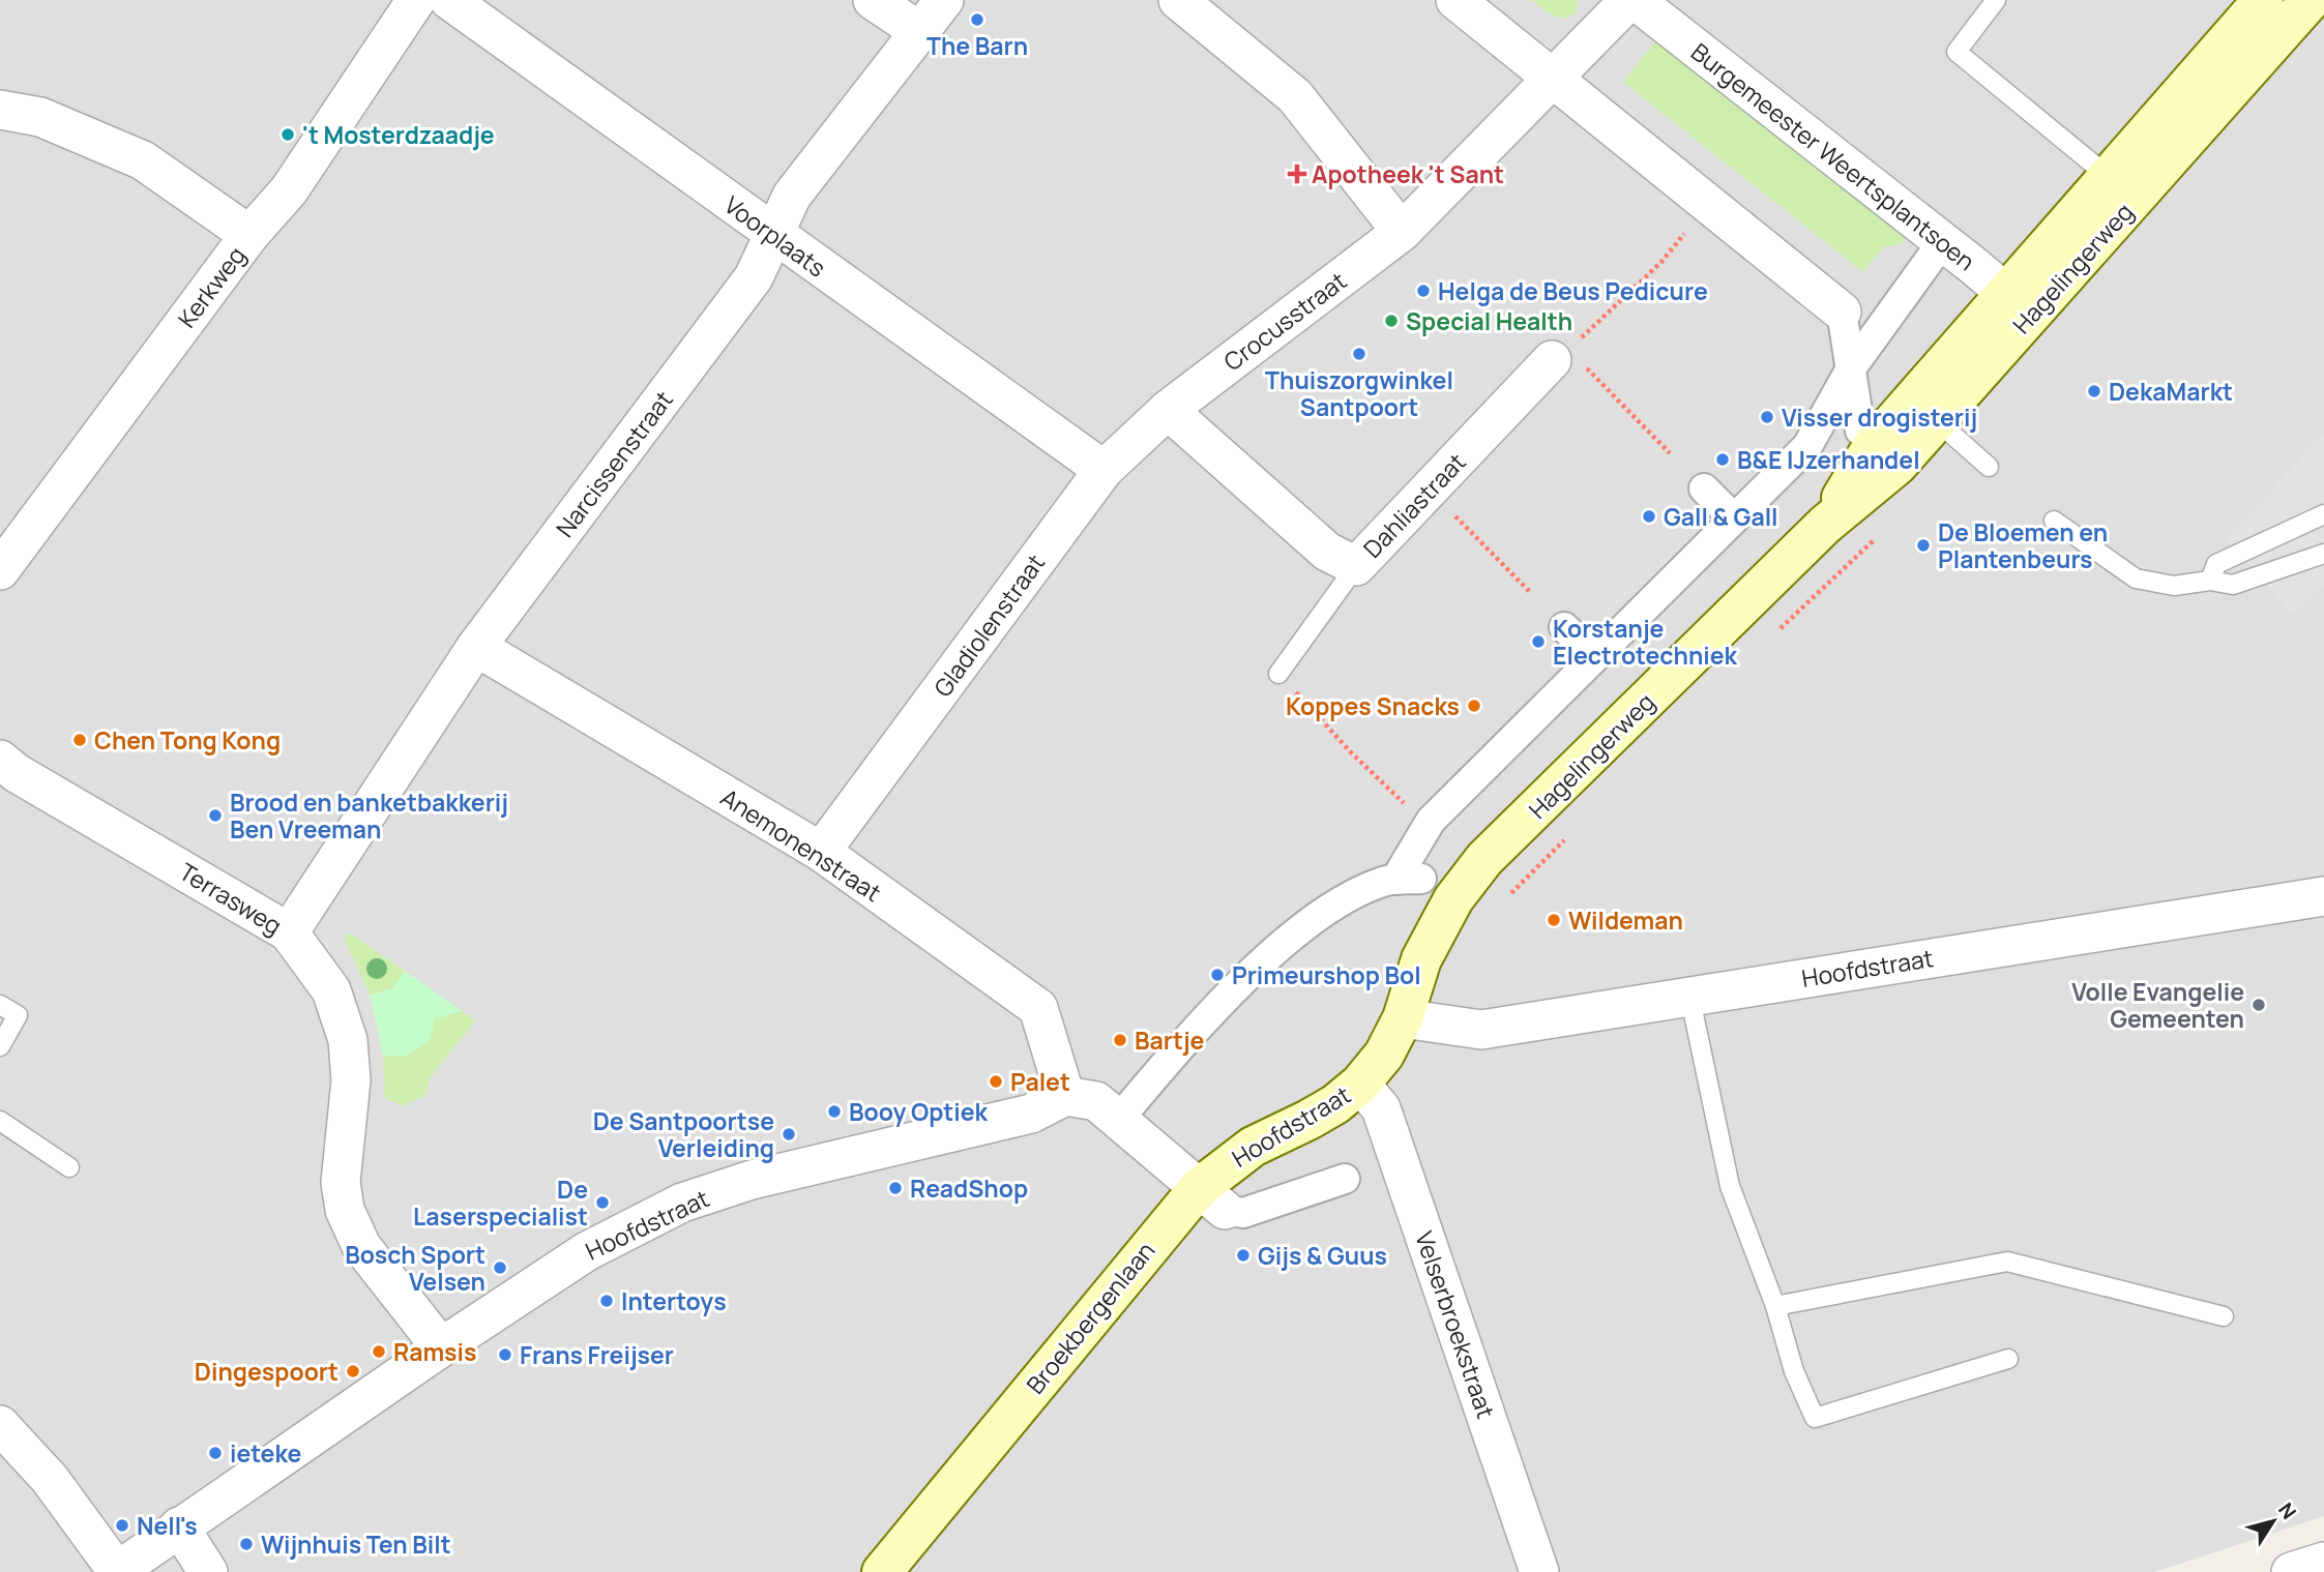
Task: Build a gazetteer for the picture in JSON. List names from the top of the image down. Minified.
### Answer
{"streets":{"main road":["Hagelingerweg","Hoofdstraat","Broekbergenlaan"],"street":["Burgemeester Weertsplantsoen","Voorplaats","Kerkweg","Crocusstraat","Narcissenstraat","Dahliastraat","Gladiolenstraat","Anemonenstraat","Terrasweg","Velserbroekstraat"]},"crossings":[["Burgemeester Weertsplantsoen","Hagelingerweg"],["Burgemeester Weertsplantsoen","Crocusstraat"],["Voorplaats","Narcissenstraat"],["Voorplaats","Gladiolenstraat"],["Hagelingerweg","Hoofdstraat"],["Crocusstraat","Dahliastraat"],["Crocusstraat","Gladiolenstraat"],["Narcissenstraat","Anemonenstraat"],["Narcissenstraat","Terrasweg"],["Dahliastraat","Gladiolenstraat"],["Gladiolenstraat","Anemonenstraat"],["Anemonenstraat","Hoofdstraat"],["Terrasweg","Hoofdstraat"],["Hoofdstraat","Broekbergenlaan"],["Hoofdstraat","Velserbroekstraat"]],"places":{"other":["The Barn","'t Mosterdzaadje","Helga de Beus Pedicure","Special Health","Thuiszorgwinkel Santpoort","DekaMarkt","Visser drogisterij","B&E IJzerhandel","Gall & Gall","De Bloemen en Plantenbeurs","Korstanje Electrotechniek","Koppes Snacks","Chen Tong Kong","Brood en banketbakkerij Ben Vreeman","Wildeman","Primeurshop Bol","Volle Evangelie Gemeenten","Bartje","Palet","Booy Optiek","De Santpoortse Verleiding","ReadShop","De Laserspecialist","Gijs & Guus","Bosch Sport Velsen","Intertoys","Ramsis","Frans Freijser","Dingespoort","ieteke","Nell's","Wijnhuis Ten Bilt"],"health":["Apotheek 't Sant"]},"north":"top right"}
